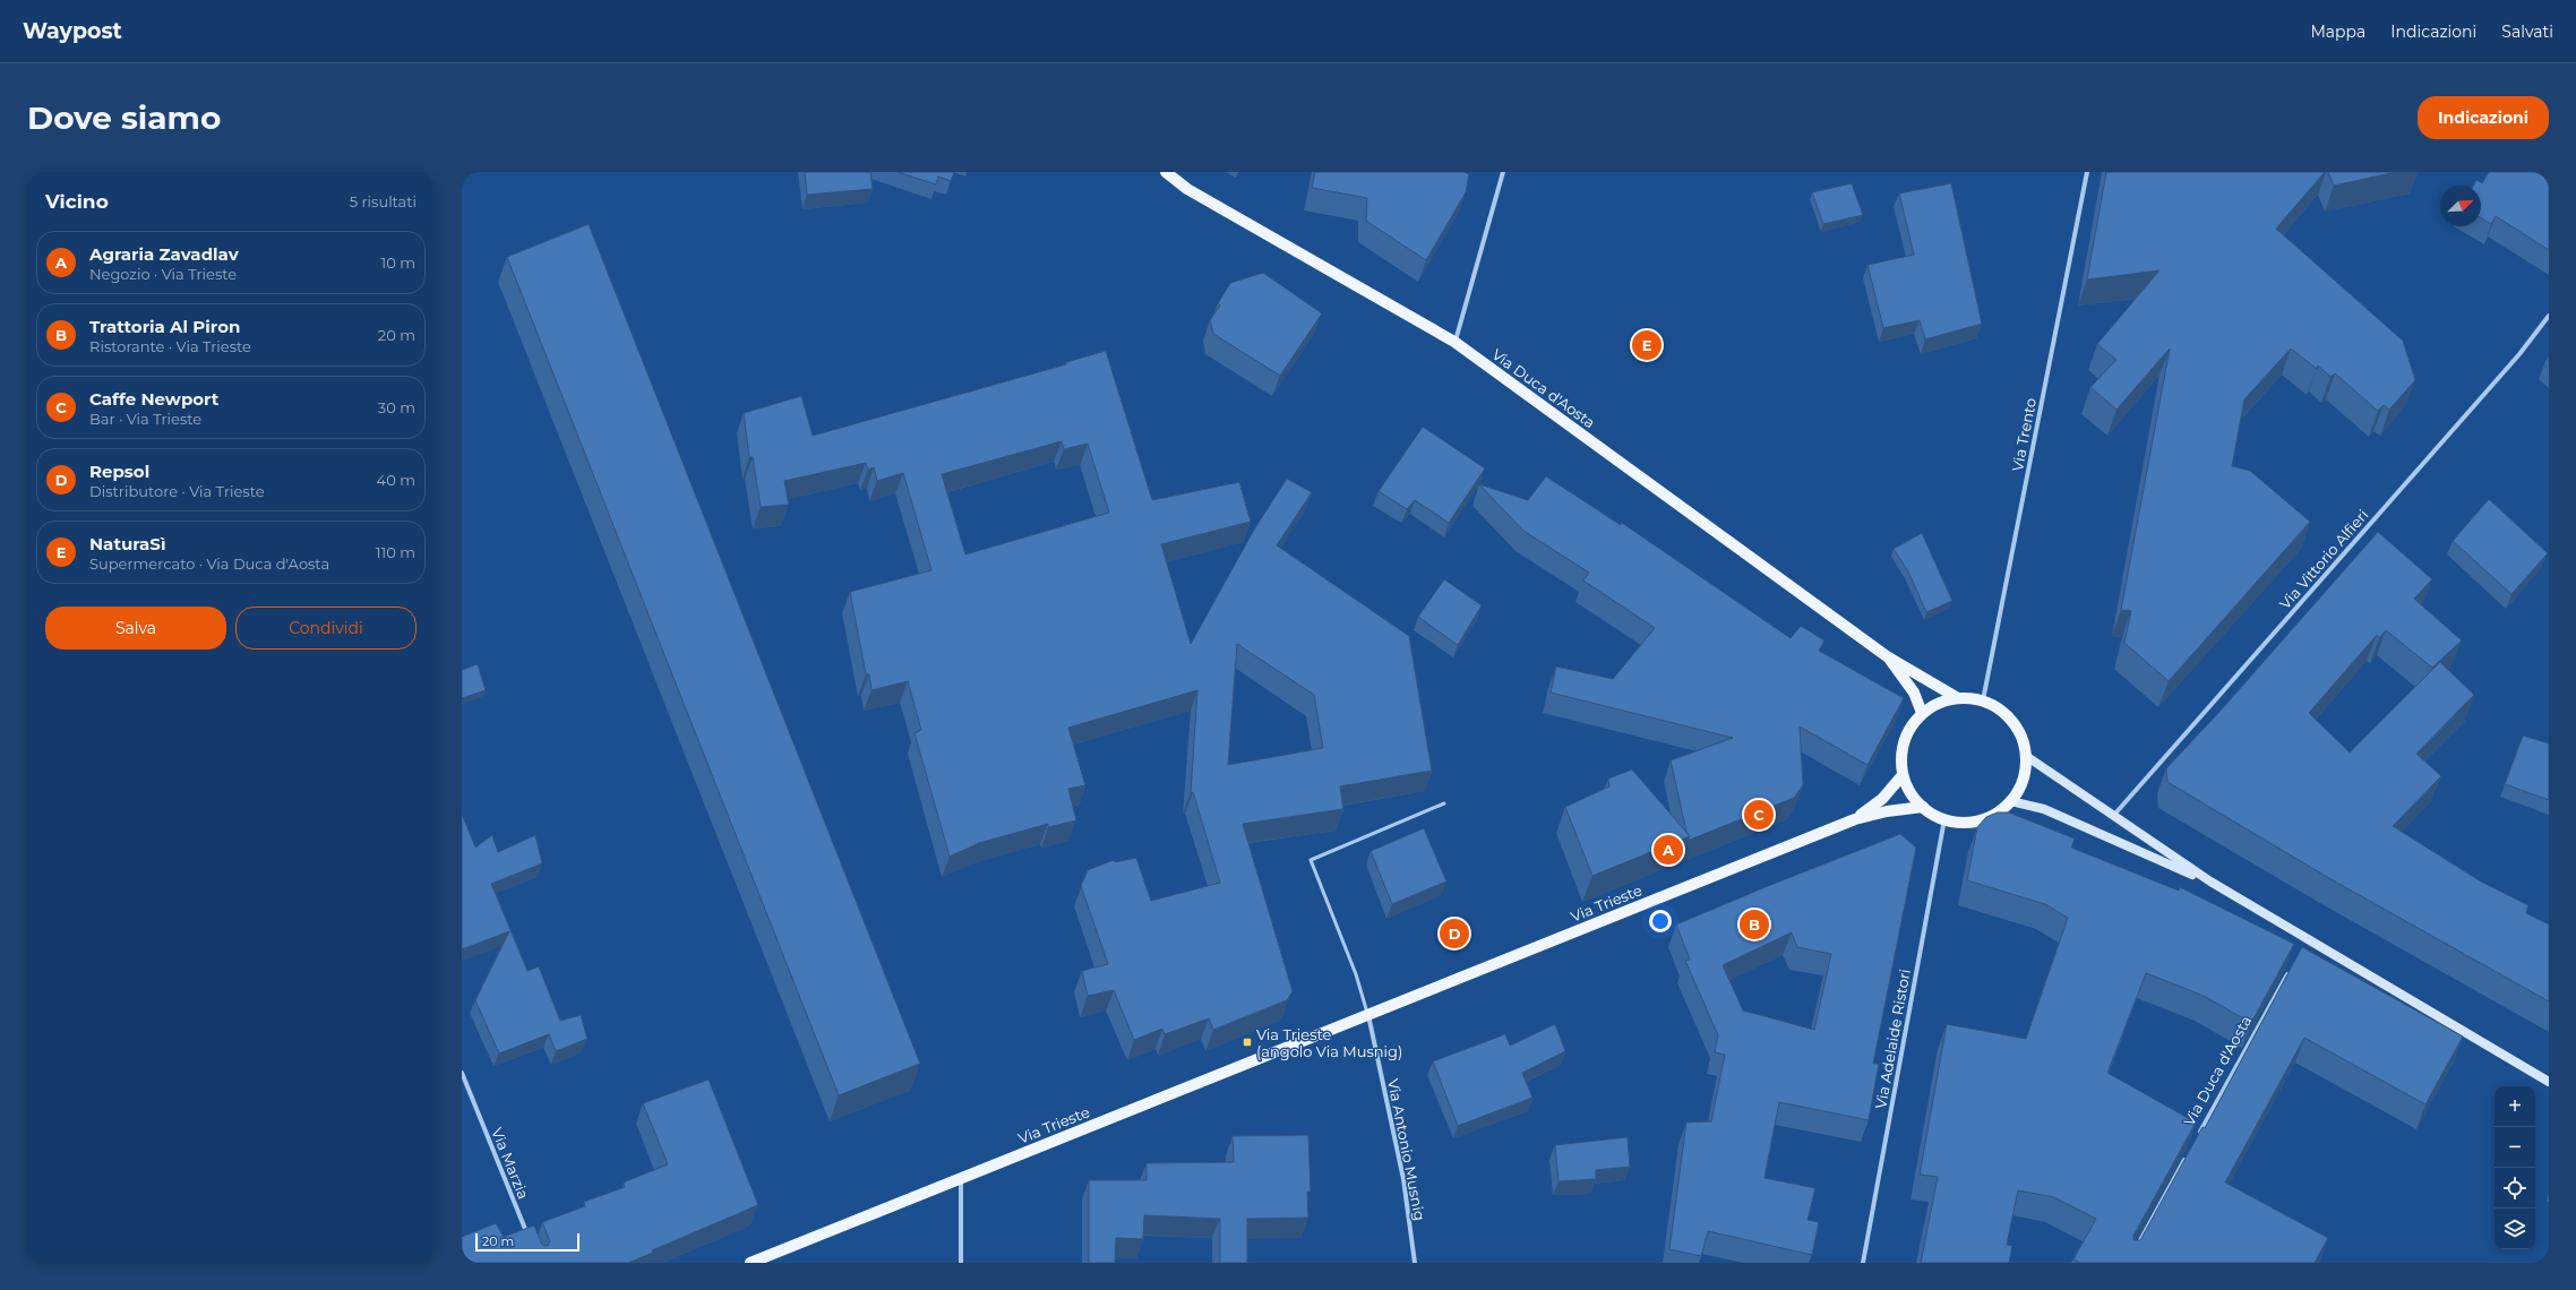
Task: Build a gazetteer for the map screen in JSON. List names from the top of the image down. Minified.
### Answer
{"streets":{"main road":["Via Duca d'Aosta","Via Trieste"],"street":["Via Trento","Via Vittorio Alfieri","Via Adelaide Ristori","Via Antonio Musnig","Via Marzia"]},"crossings":[["Via Duca d'Aosta","Via Trento"],["Via Duca d'Aosta","Via Trieste"],["Via Duca d'Aosta","Via Adelaide Ristori"],["Via Trento","Via Trieste"],["Via Trento","Via Adelaide Ristori"],["Via Trieste","Via Adelaide Ristori"],["Via Trieste","Via Antonio Musnig"]],"places":{"transit":["Via Trieste (angolo Via Musnig)"]},"scale_bar":"20 m","north":"top right","page":{"header":"Waypost","nav":["Mappa","Indicazioni","Salvati"],"buttons":["Indicazioni",["Salva","Condividi"]],"title":"Dove siamo","heading":["Vicino","5 risultati"],"list":[{"mark":"A","name":"Agraria Zavadlav","note":"Negozio · Via Trieste","value":"10 m"},{"mark":"B","name":"Trattoria Al Piron","note":"Ristorante · Via Trieste","value":"20 m"},{"mark":"C","name":"Caffe Newport","note":"Bar · Via Trieste","value":"30 m"},{"mark":"D","name":"Repsol","note":"Distributore · Via Trieste","value":"40 m"},{"mark":"E","name":"NaturaSì","note":"Supermercato · Via Duca d'Aosta","value":"110 m"}],"pins":["E","C","A","B","D"],"map_buttons":["+","−"],"scale":"20 m"}}
